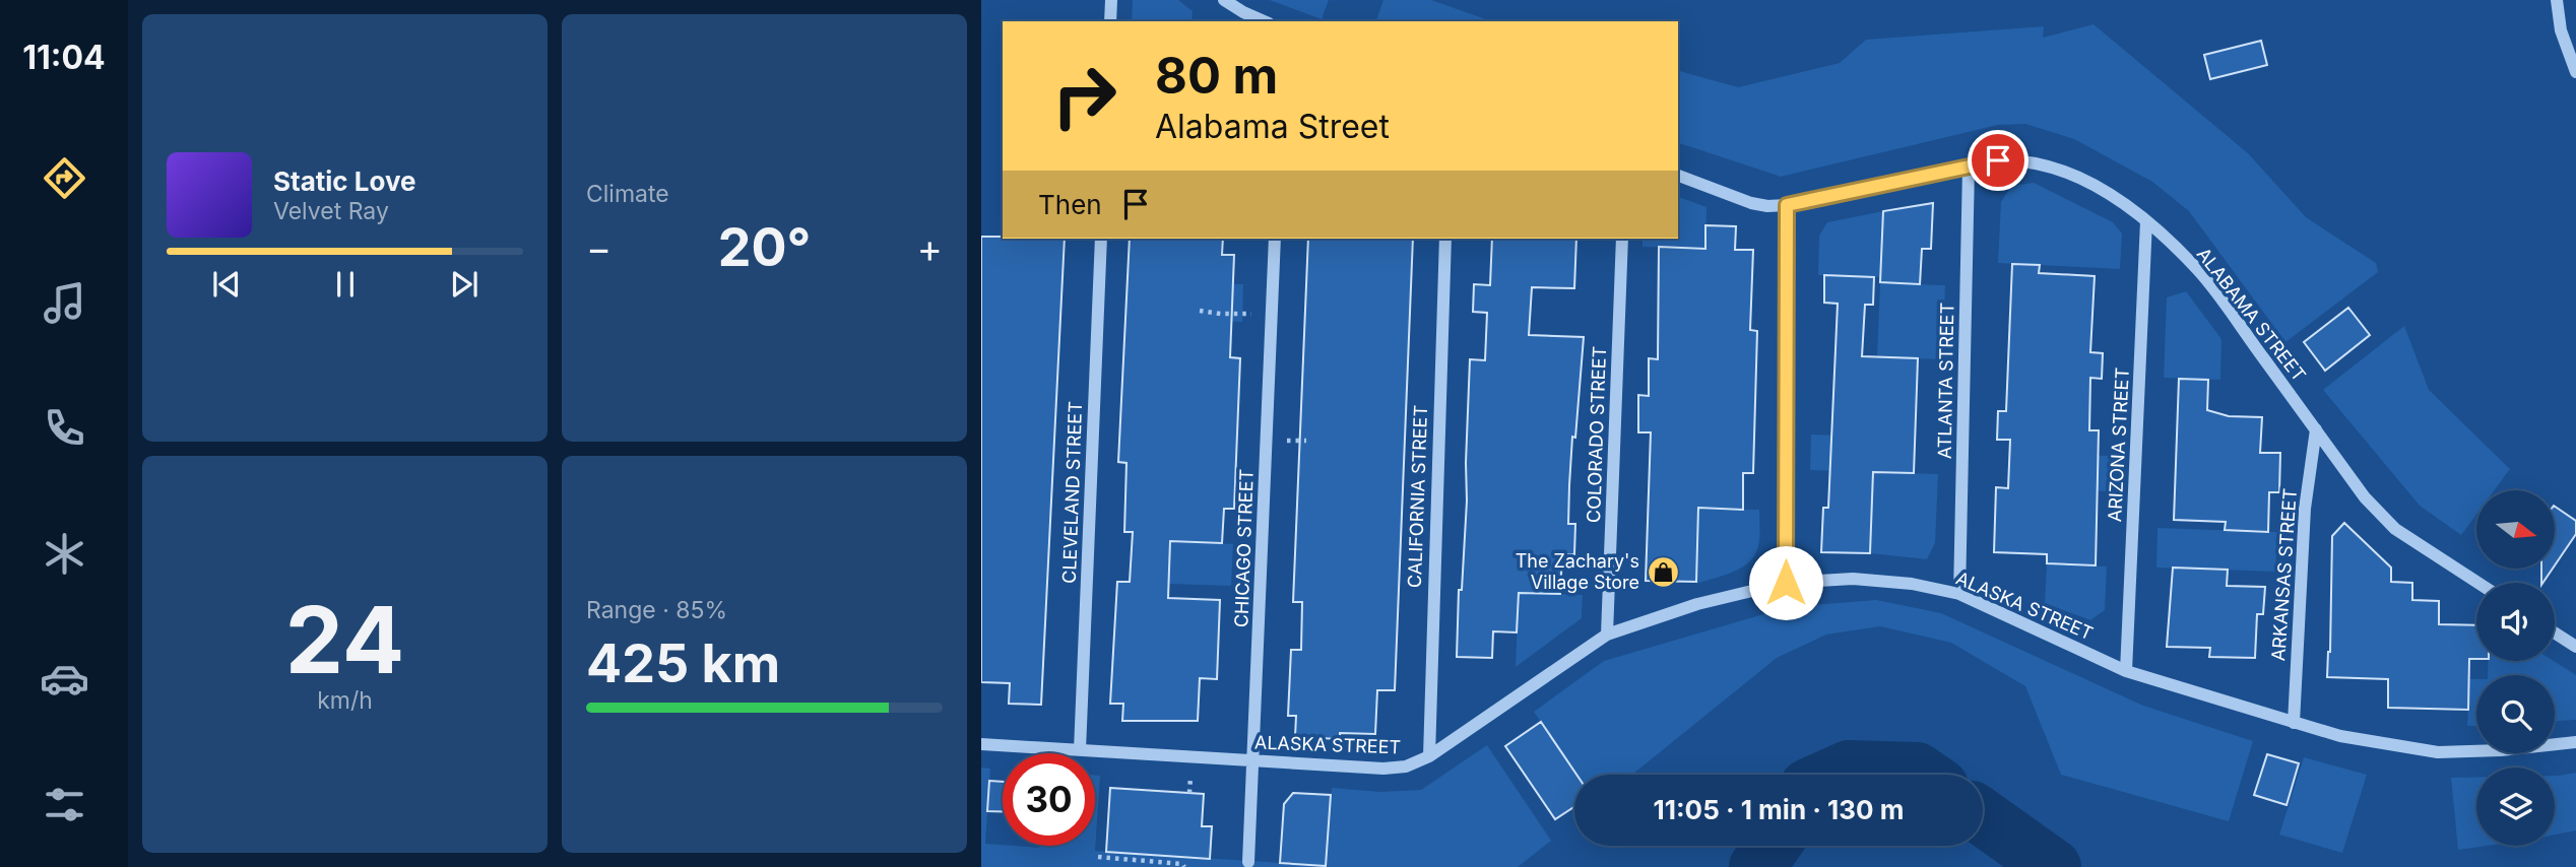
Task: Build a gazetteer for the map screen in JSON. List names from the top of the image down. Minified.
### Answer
{"streets":{"street":["ALABAMA STREET","ATLANTA STREET","COLORADO STREET","ARIZONA STREET","CLEVELAND STREET","CALIFORNIA STREET","CHICAGO STREET","ARKANSAS STREET","ALASKA STREET"]},"crossings":[["ALABAMA STREET","ATLANTA STREET"],["ALABAMA STREET","ARIZONA STREET"],["ALABAMA STREET","ARKANSAS STREET"],["ATLANTA STREET","ALASKA STREET"],["COLORADO STREET","ALASKA STREET"],["ARIZONA STREET","ALASKA STREET"],["CLEVELAND STREET","ALASKA STREET"],["CALIFORNIA STREET","ALASKA STREET"],["CHICAGO STREET","ALASKA STREET"],["ARKANSAS STREET","ALASKA STREET"]],"places":{"shop":["The Zachary's Village Store"]},"north":"right","page":{"tabs":"11:04","tile":["Climate",["24","km/h"],["Range · 85%","425 km"]],"turn":["80 m","Alabama Street"],"song":["Static Love","Velvet Ray"],"then":"Then","heat":["−","20°","+"],"limit":"30","trip":"11:05 · 1 min · 130 m"}}
